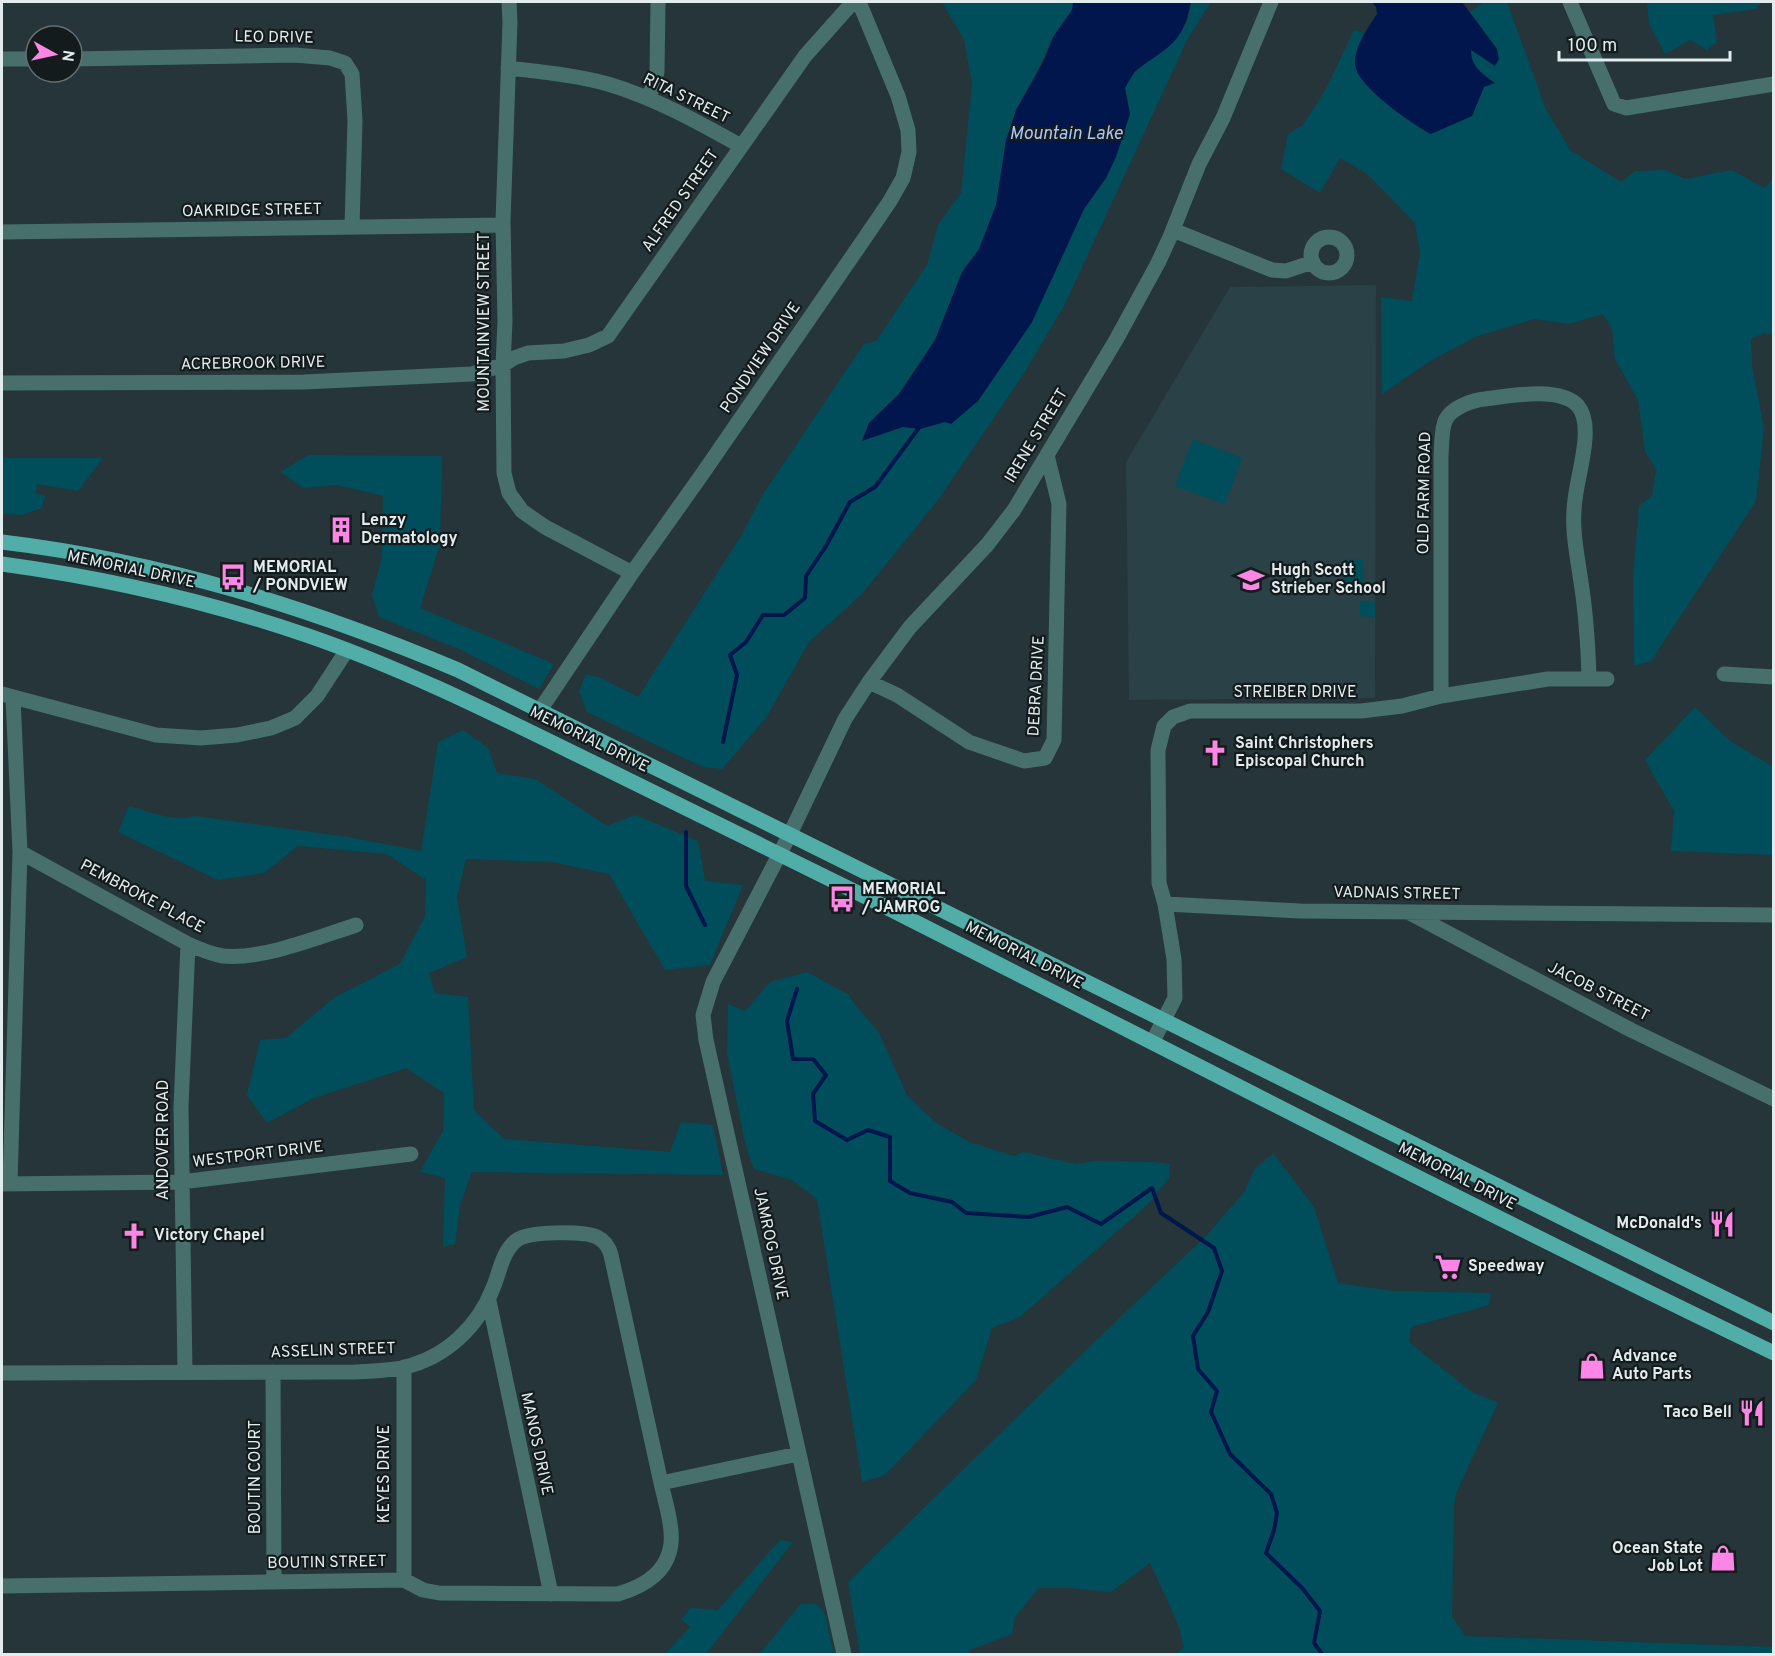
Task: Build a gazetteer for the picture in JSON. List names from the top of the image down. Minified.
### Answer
{"streets":{"main road":["MEMORIAL DRIVE"],"street":["LEO DRIVE","RITA STREET","ALFRED STREET","OAKRIDGE STREET","MOUNTAINVIEW STREET","PONDVIEW DRIVE","ACREBROOK DRIVE","IRENE STREET","OLD FARM ROAD","DEBRA DRIVE","STREIBER DRIVE","VADNAIS STREET","PEMBROKE PLACE","JACOB STREET","ANDOVER ROAD","WESTPORT DRIVE","JAMROG DRIVE","ASSELIN STREET","MANOS DRIVE","KEYES DRIVE","BOUTIN COURT","BOUTIN STREET"]},"crossings":[["LEO DRIVE","OAKRIDGE STREET"],["RITA STREET","ALFRED STREET"],["RITA STREET","MOUNTAINVIEW STREET"],["ALFRED STREET","MOUNTAINVIEW STREET"],["ALFRED STREET","ACREBROOK DRIVE"],["OAKRIDGE STREET","MOUNTAINVIEW STREET"],["MOUNTAINVIEW STREET","PONDVIEW DRIVE"],["MOUNTAINVIEW STREET","ACREBROOK DRIVE"],["PONDVIEW DRIVE","MEMORIAL DRIVE"],["IRENE STREET","MEMORIAL DRIVE"],["IRENE STREET","DEBRA DRIVE"],["IRENE STREET","JAMROG DRIVE"],["OLD FARM ROAD","STREIBER DRIVE"],["MEMORIAL DRIVE","JAMROG DRIVE"],["STREIBER DRIVE","VADNAIS STREET"],["VADNAIS STREET","JACOB STREET"],["PEMBROKE PLACE","ANDOVER ROAD"],["ANDOVER ROAD","WESTPORT DRIVE"],["ANDOVER ROAD","ASSELIN STREET"],["ASSELIN STREET","MANOS DRIVE"],["ASSELIN STREET","KEYES DRIVE"],["ASSELIN STREET","BOUTIN COURT"],["ASSELIN STREET","BOUTIN STREET"],["MANOS DRIVE","BOUTIN STREET"],["KEYES DRIVE","BOUTIN STREET"],["BOUTIN COURT","BOUTIN STREET"]],"water":["Mountain Lake"],"places":{"building":["Lenzy Dermatology"],"bus stop":["MEMORIAL / PONDVIEW","MEMORIAL / JAMROG"],"school or university":["Hugh Scott Strieber School"],"church":["Saint Christophers Episcopal Church","Victory Chapel"],"restaurant":["McDonald's","Taco Bell"],"supermarket":["Speedway"],"shop":["Advance Auto Parts","Ocean State Job Lot"]},"scale_bar":"100 m","north":"right"}
